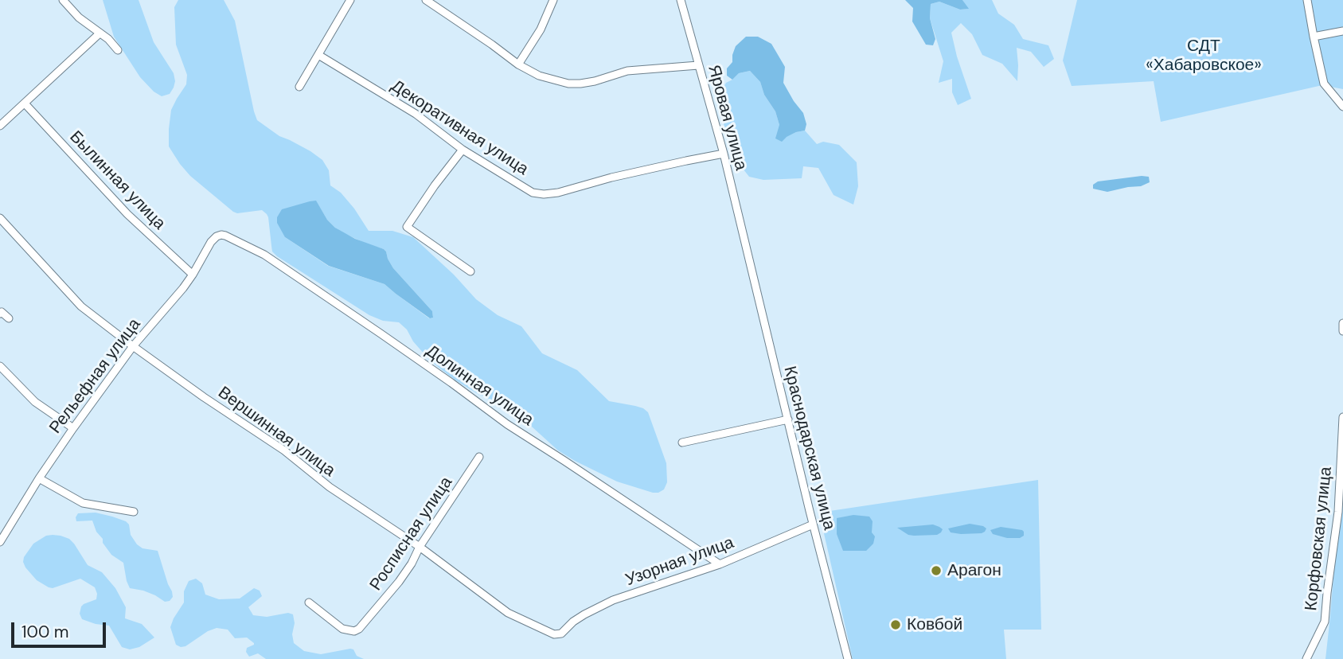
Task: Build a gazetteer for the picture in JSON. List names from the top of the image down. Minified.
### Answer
{"streets":{"street":["Яровая улица","Декоративная улица","Былинная улица","Рельефная улица","Долинная улица","Вершинная улица","Краснодарская улица","Росписная улица","Корфовская улица","Узорная улица"]},"crossings":[["Яровая улица","Декоративная улица"],["Яровая улица","Краснодарская улица"],["Былинная улица","Рельефная улица"],["Рельефная улица","Долинная улица"],["Рельефная улица","Вершинная улица"],["Долинная улица","Узорная улица"],["Вершинная улица","Росписная улица"],["Вершинная улица","Узорная улица"],["Краснодарская улица","Узорная улица"]],"parks":["СДТ «Хабаровское»"],"places":["Арагон","Ковбой"],"scale_bar":"100 m"}
